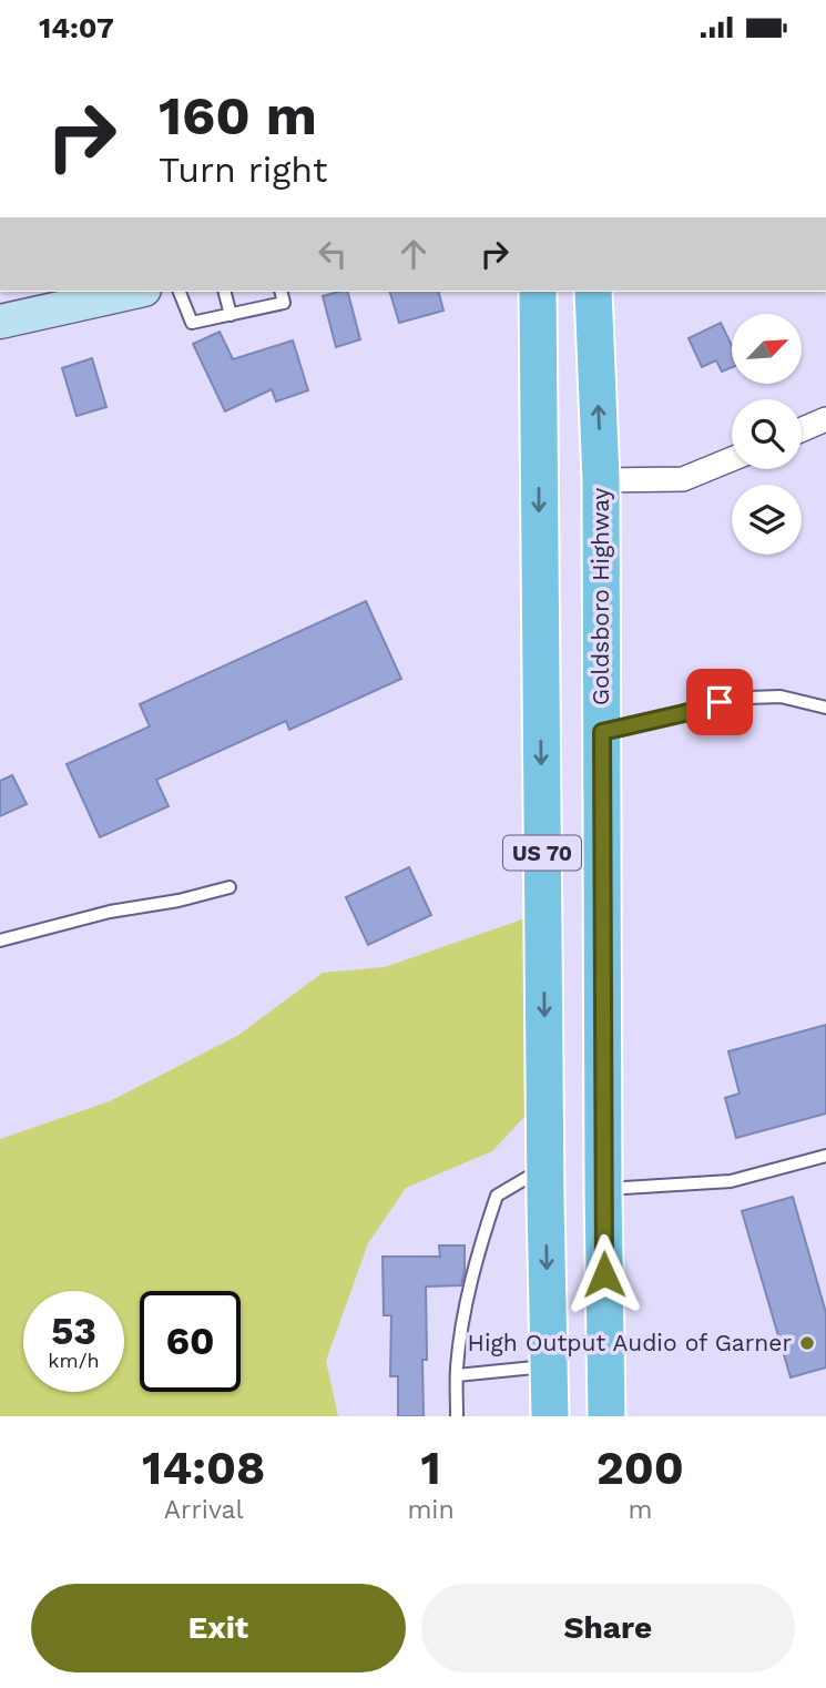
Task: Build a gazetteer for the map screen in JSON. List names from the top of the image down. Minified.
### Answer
{"streets":{"main road":["Goldsboro Highway","US 70"]},"places":["High Output Audio of Garner"],"north":"top right","page":{"status":"14:07","turn":["160 m","Turn right"],"speed":"53 km/h","limit":"60","eta":["14:08","Arrival","1","min","200","m"],"buttons":["Exit","Share"]}}
